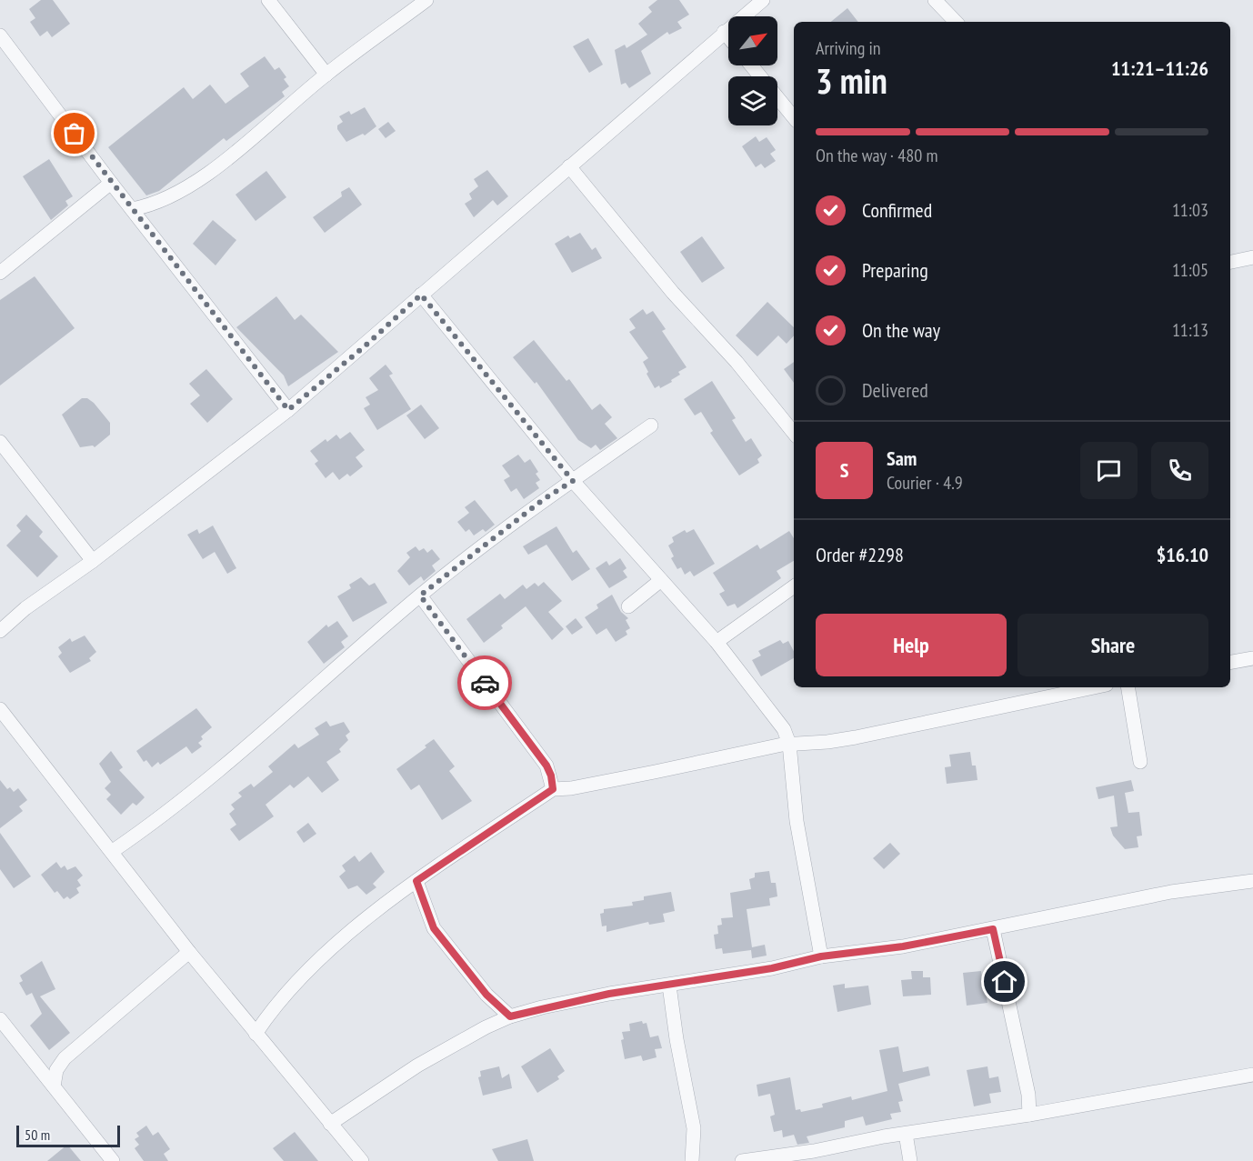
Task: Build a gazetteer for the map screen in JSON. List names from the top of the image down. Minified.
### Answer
{"scale_bar":"50 m","north":"top right","page":{"heading":["3 min","Arriving in","11:21–11:26"],"panel":["Sam","Courier · 4.9","Order #2298","$16.10"],"bar":"On the way · 480 m","list":[["Confirmed","11:03"],["Preparing","11:05"],["On the way","11:13"],"Delivered"],"round":"S","buttons":["Help","Share"],"scale":"50 m"}}
